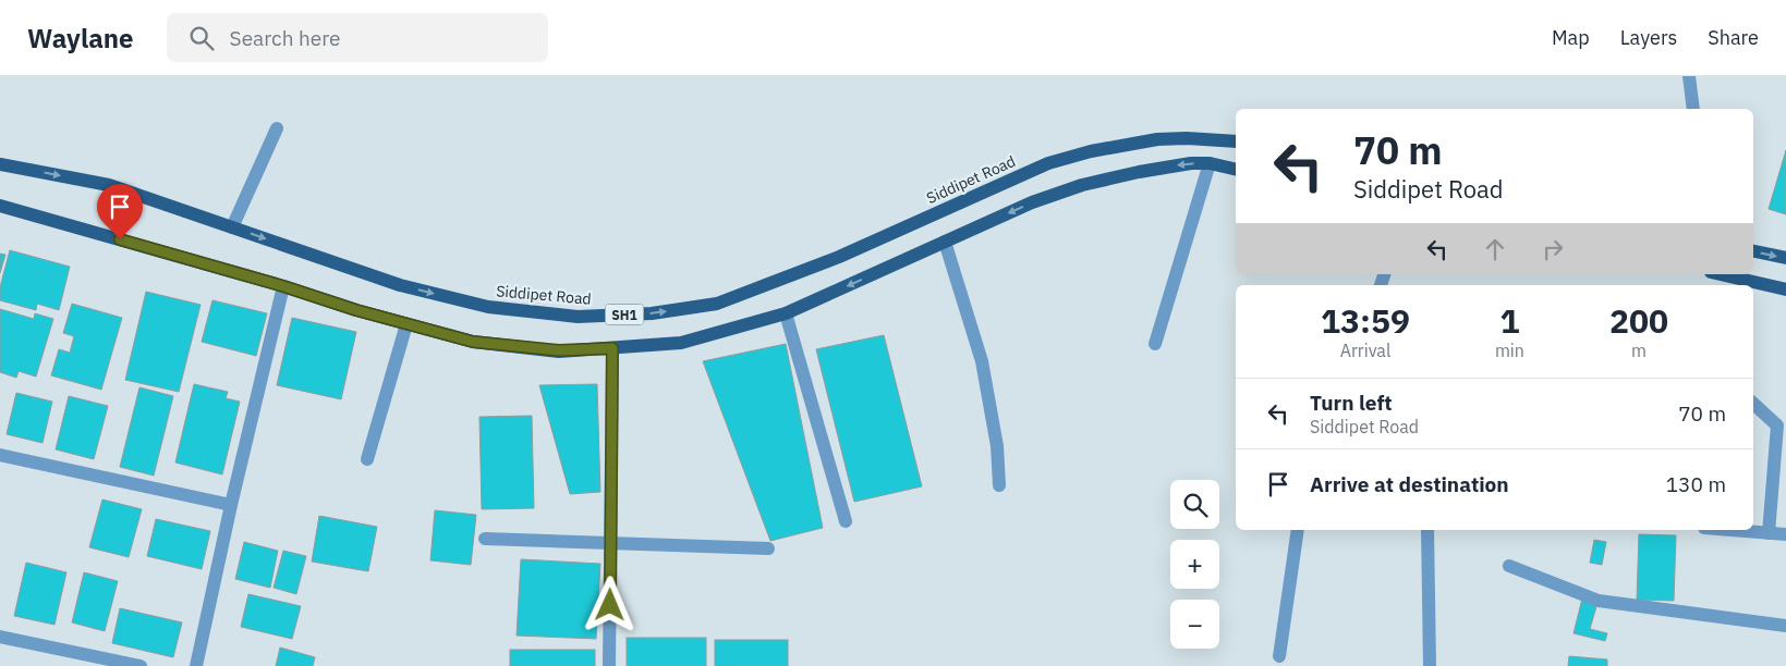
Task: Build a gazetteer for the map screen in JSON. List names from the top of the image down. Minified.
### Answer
{"streets":{"main road":["Siddipet Road","SH1"]},"page":{"header":"Waylane","search":"Search here","nav":["Map","Layers","Share"],"turn":["70 m","Siddipet Road"],"eta":["13:59","Arrival","1","min","200","m"],"list":[{"name":"Turn left","note":"Siddipet Road","value":"70 m"},{"name":"Arrive at destination","value":"130 m"}],"map_buttons":["+","−"]}}
